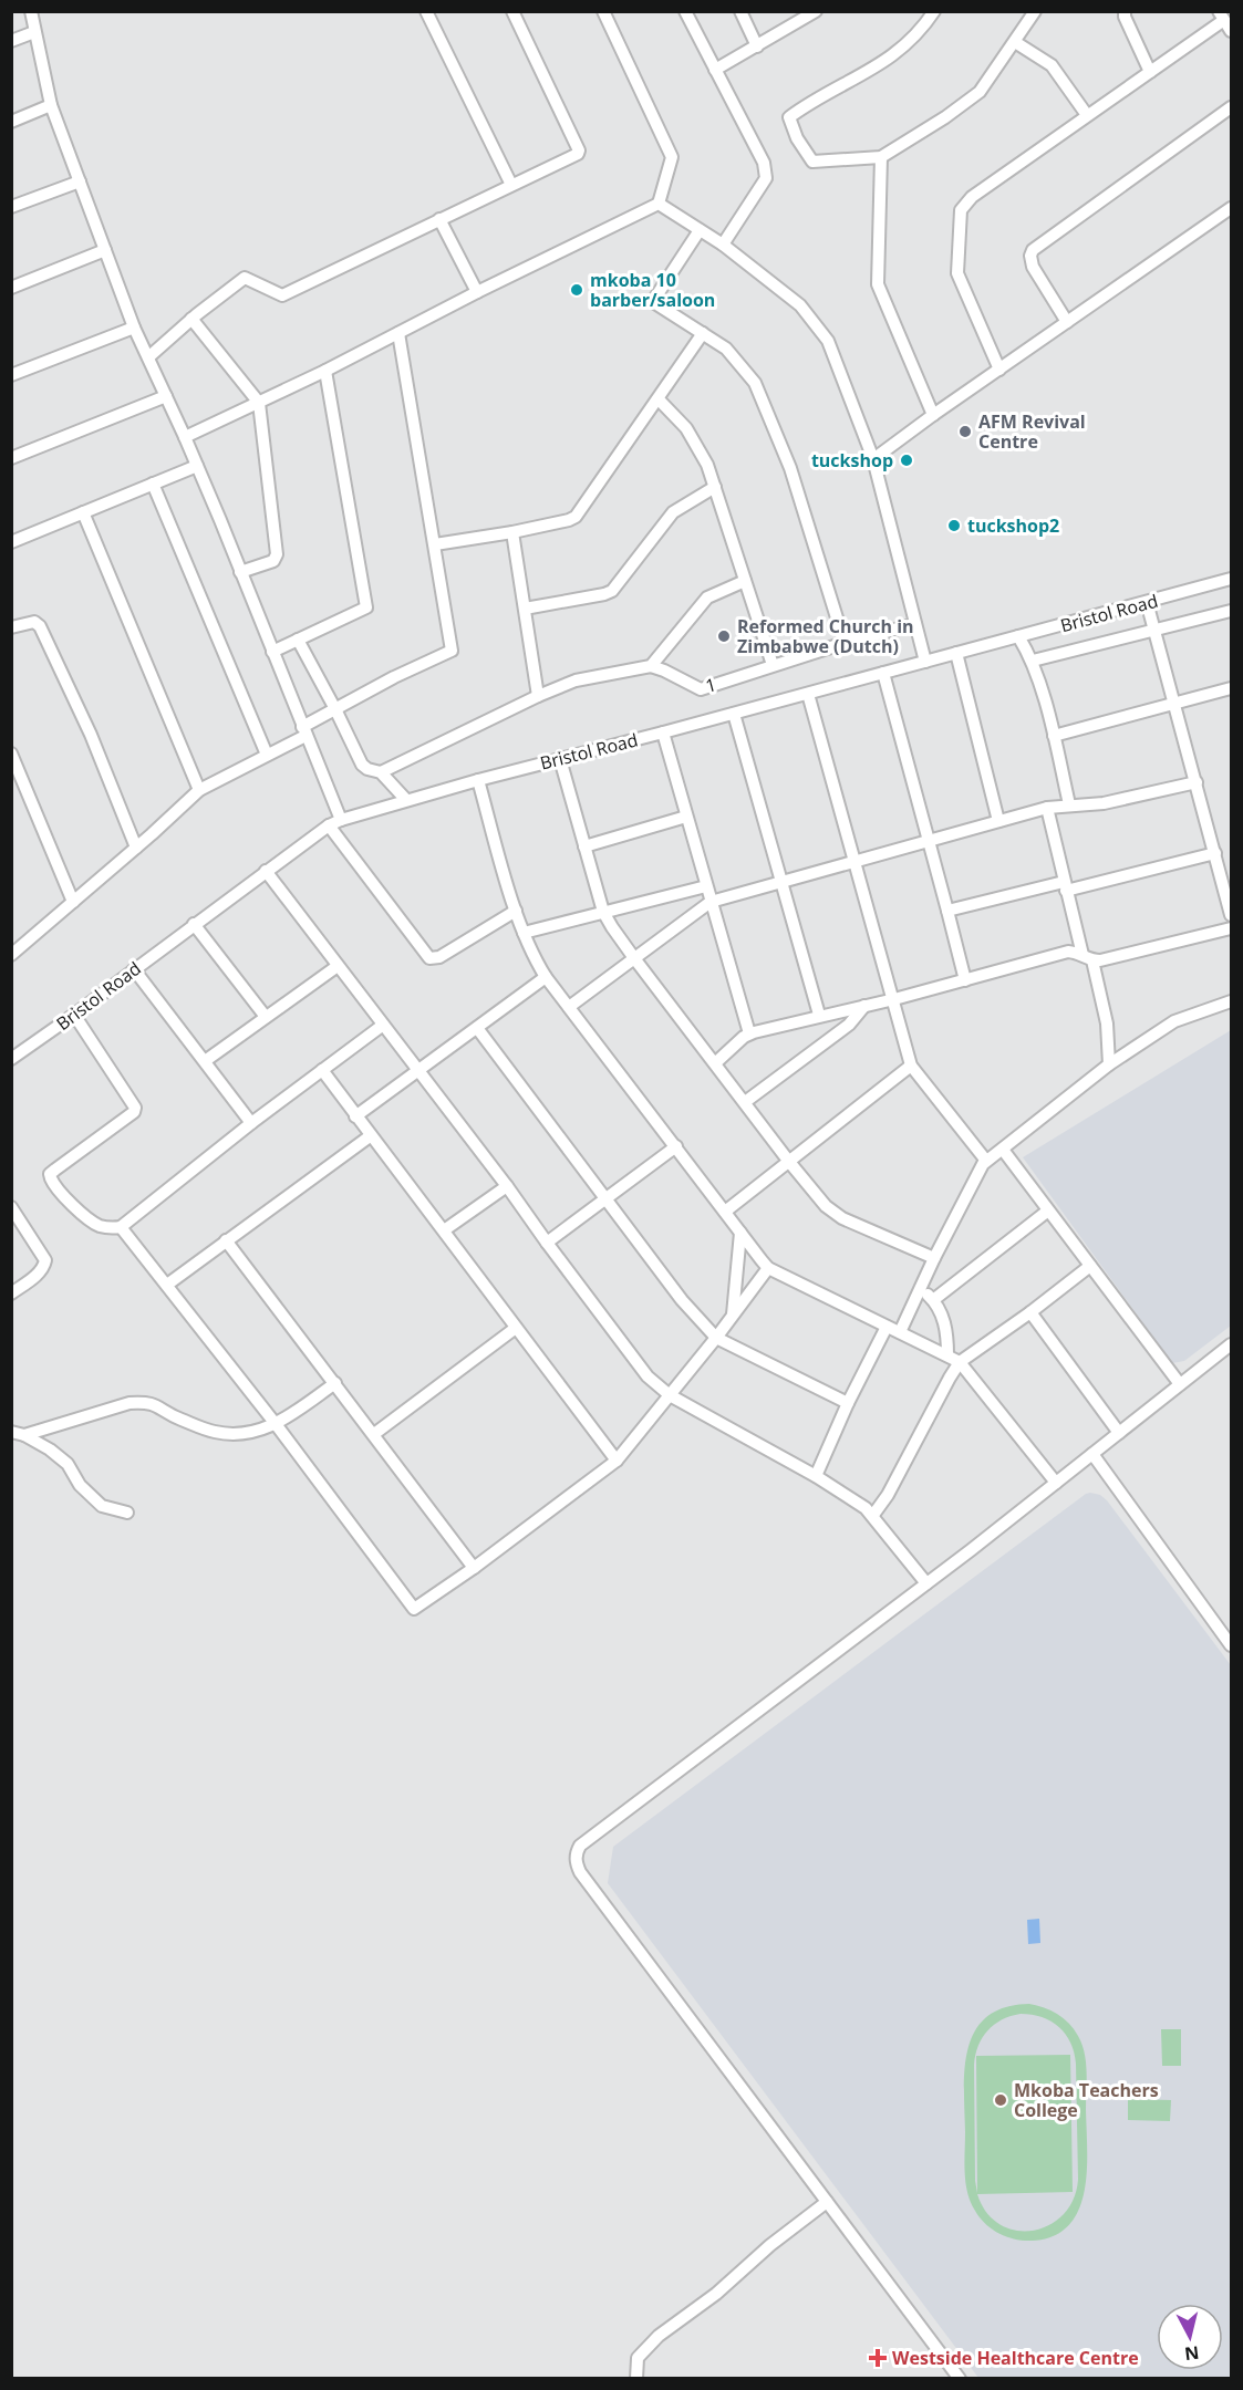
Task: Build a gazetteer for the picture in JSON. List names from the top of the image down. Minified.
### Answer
{"streets":{"street":["Bristol Road","1"]},"places":{"other":["mkoba 10 barber/saloon","AFM Revival Centre","tuckshop","tuckshop2","Reformed Church in Zimbabwe (Dutch)","Mkoba Teachers College"],"health":["Westside Healthcare Centre"]},"north":"bottom"}
